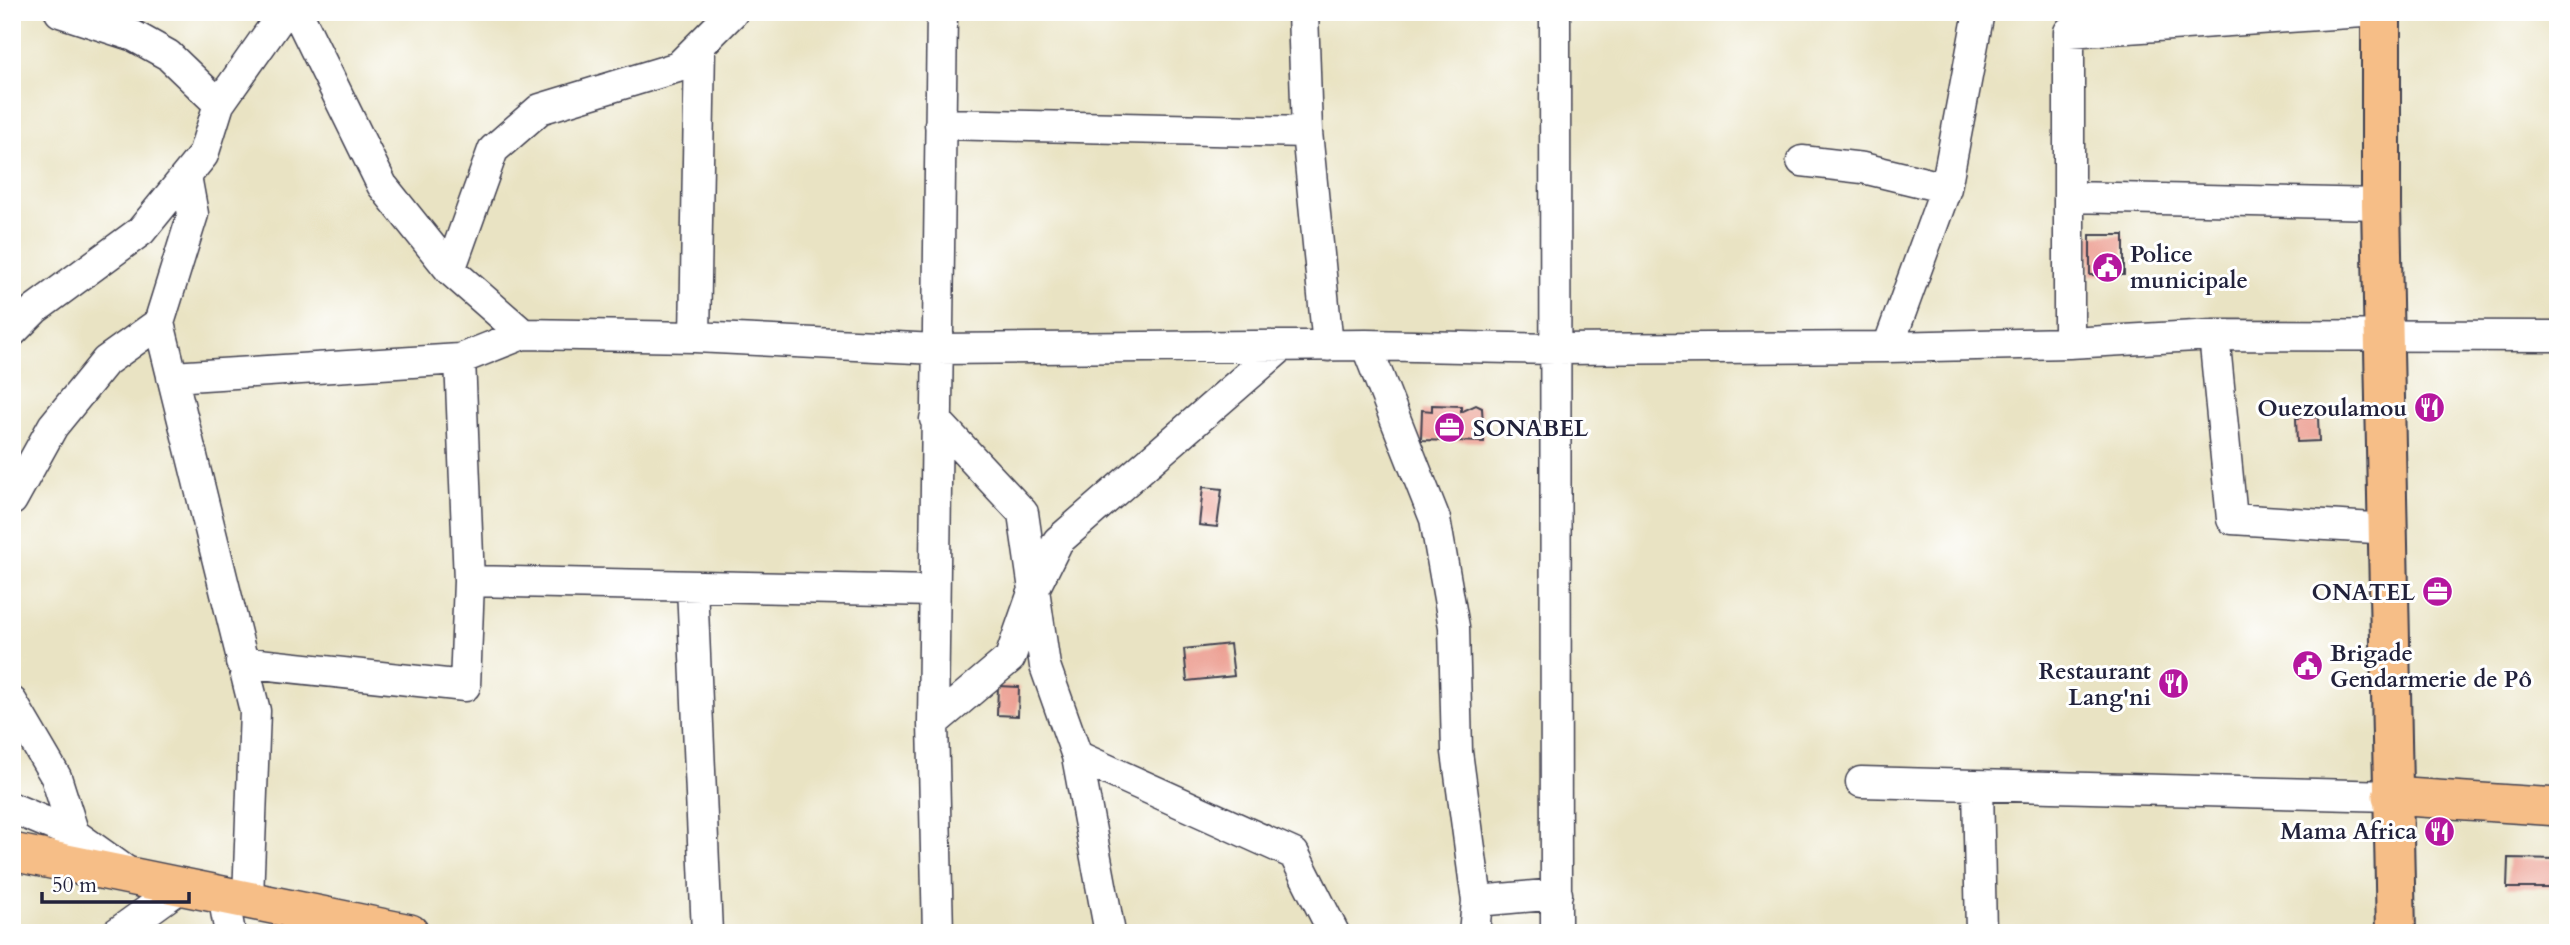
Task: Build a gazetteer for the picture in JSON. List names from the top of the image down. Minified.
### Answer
{"places":{"public building":["Police municipale","Brigade Gendarmerie de Pô"],"restaurant":["Ouezoulamou","Restaurant Lang'ni","Mama Africa"],"office":["SONABEL","ONATEL"]},"scale_bar":"50 m"}
